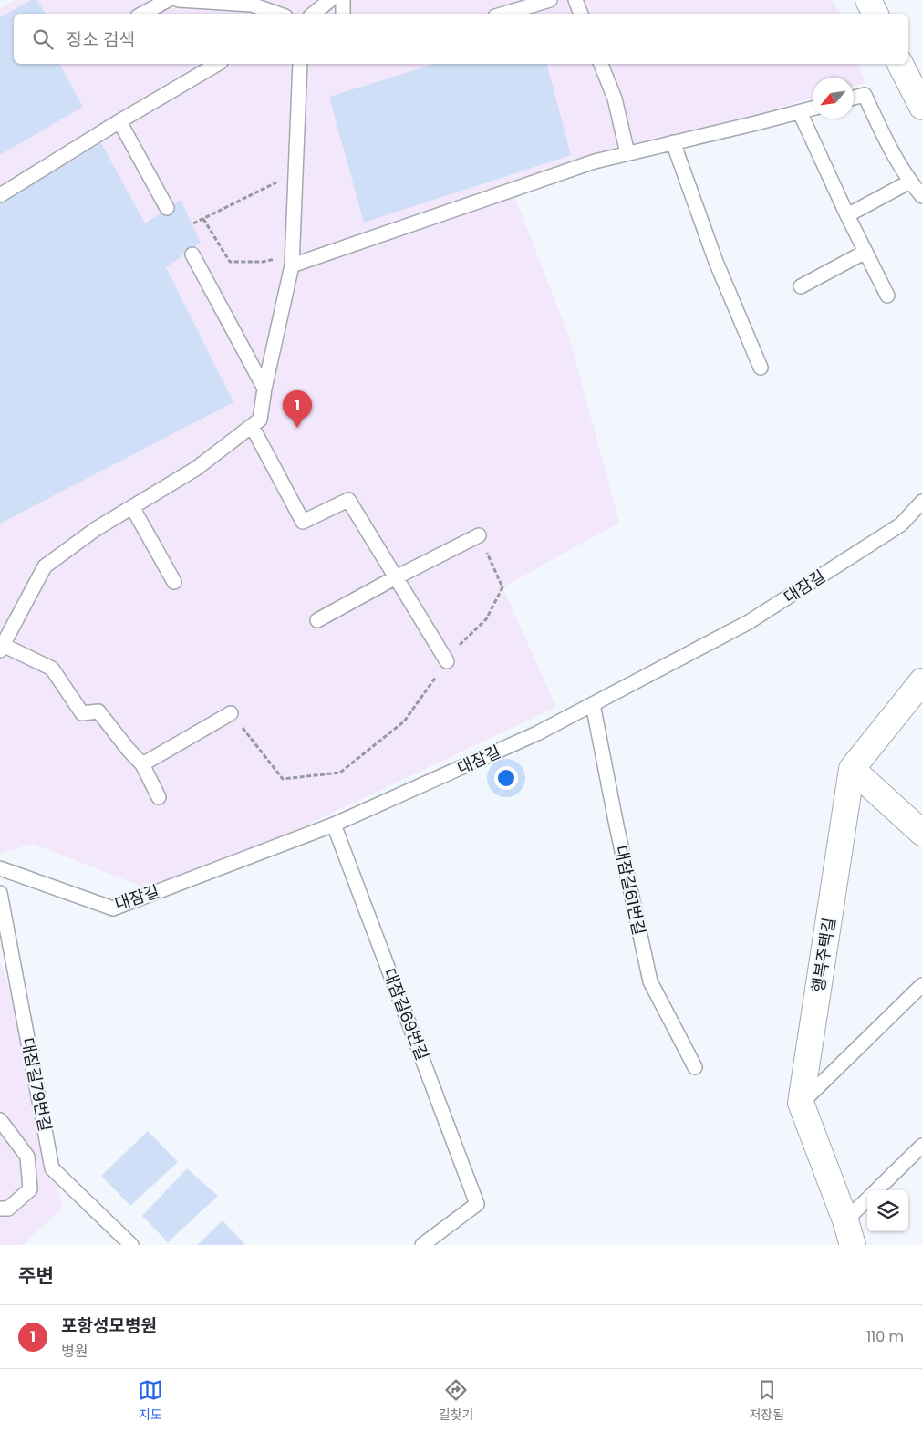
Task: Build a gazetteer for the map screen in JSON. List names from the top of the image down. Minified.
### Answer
{"streets":{"street":["행복주택길"],"lane":["대잠길","대잠길61번길","대잠길69번길","대잠길79번길"]},"crossings":[["대잠길","대잠길61번길"],["대잠길","대잠길69번길"]],"north":"bottom left","page":{"search":"장소 검색","pins":"1","heading":"주변","list":[{"mark":"1","name":"포항성모병원","note":"병원","value":"110 m"}],"nav":["지도","길찾기","저장됨"]}}
